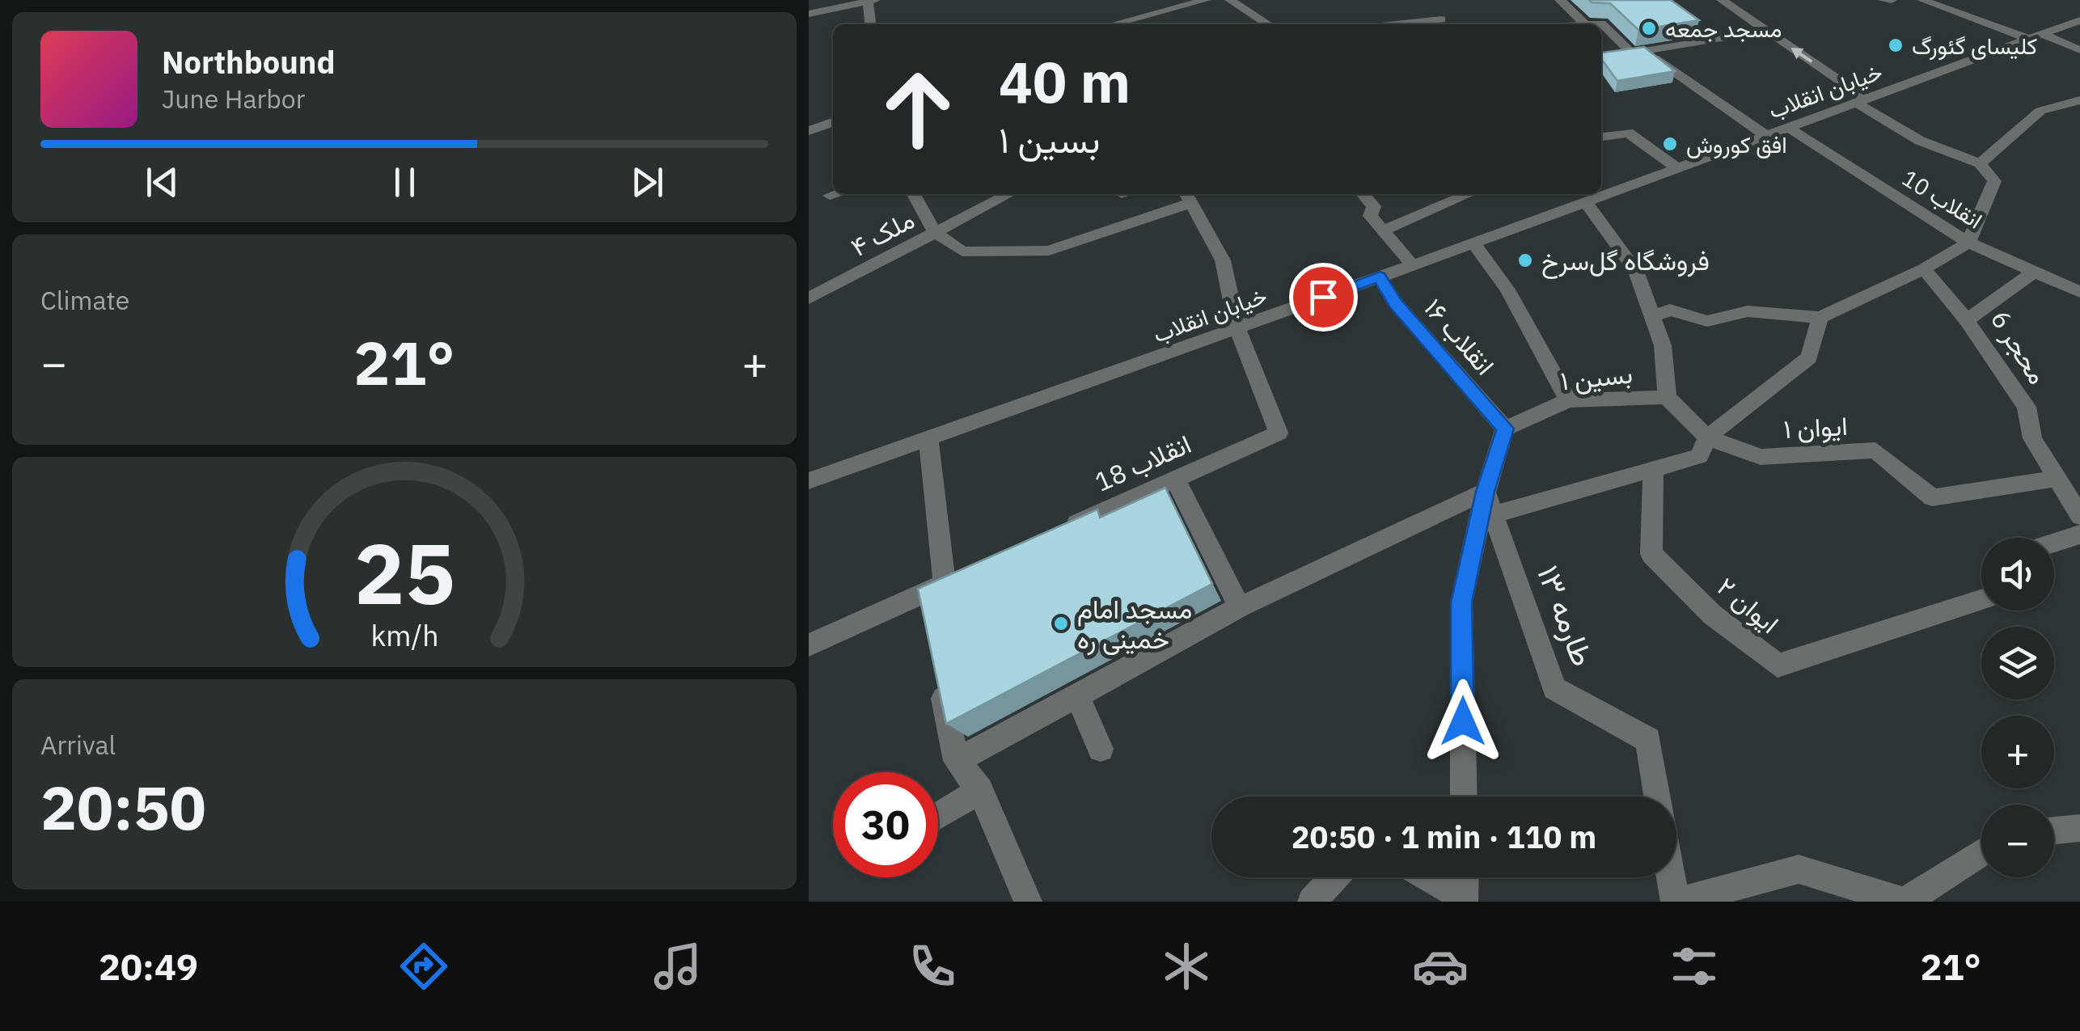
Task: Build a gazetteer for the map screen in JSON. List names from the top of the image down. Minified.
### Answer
{"streets":{"street":["خیابان انقلاب","انقلاب 10","ملک ۴","انقلاب ۱۶","محجر 6","بسین ۱","ایوان ۱","انقلاب 18","ایوان ۲","طارمه ۱۳"]},"crossings":[["خیابان انقلاب","انقلاب 10"],["خیابان انقلاب","انقلاب ۱۶"],["خیابان انقلاب","انقلاب 18"],["انقلاب 10","محجر 6"],["انقلاب ۱۶","بسین ۱"],["محجر 6","ایوان ۱"]],"places":["مسجد جمعه","کلیسای گئورگ","افق کوروش","فروشگاه گل‌سرخ","مسجد امام خمینی ره"],"page":{"turn":["40 m","بسین ۱"],"song":["Northbound","June Harbor"],"tile":["Climate",["Arrival","20:50"]],"heat":["−","21°","+"],"map_buttons":["+","−"],"limit":"30","trip":"20:50 · 1 min · 110 m","tabs":["20:49","21°"],"gauge":["25","km/h"]}}
